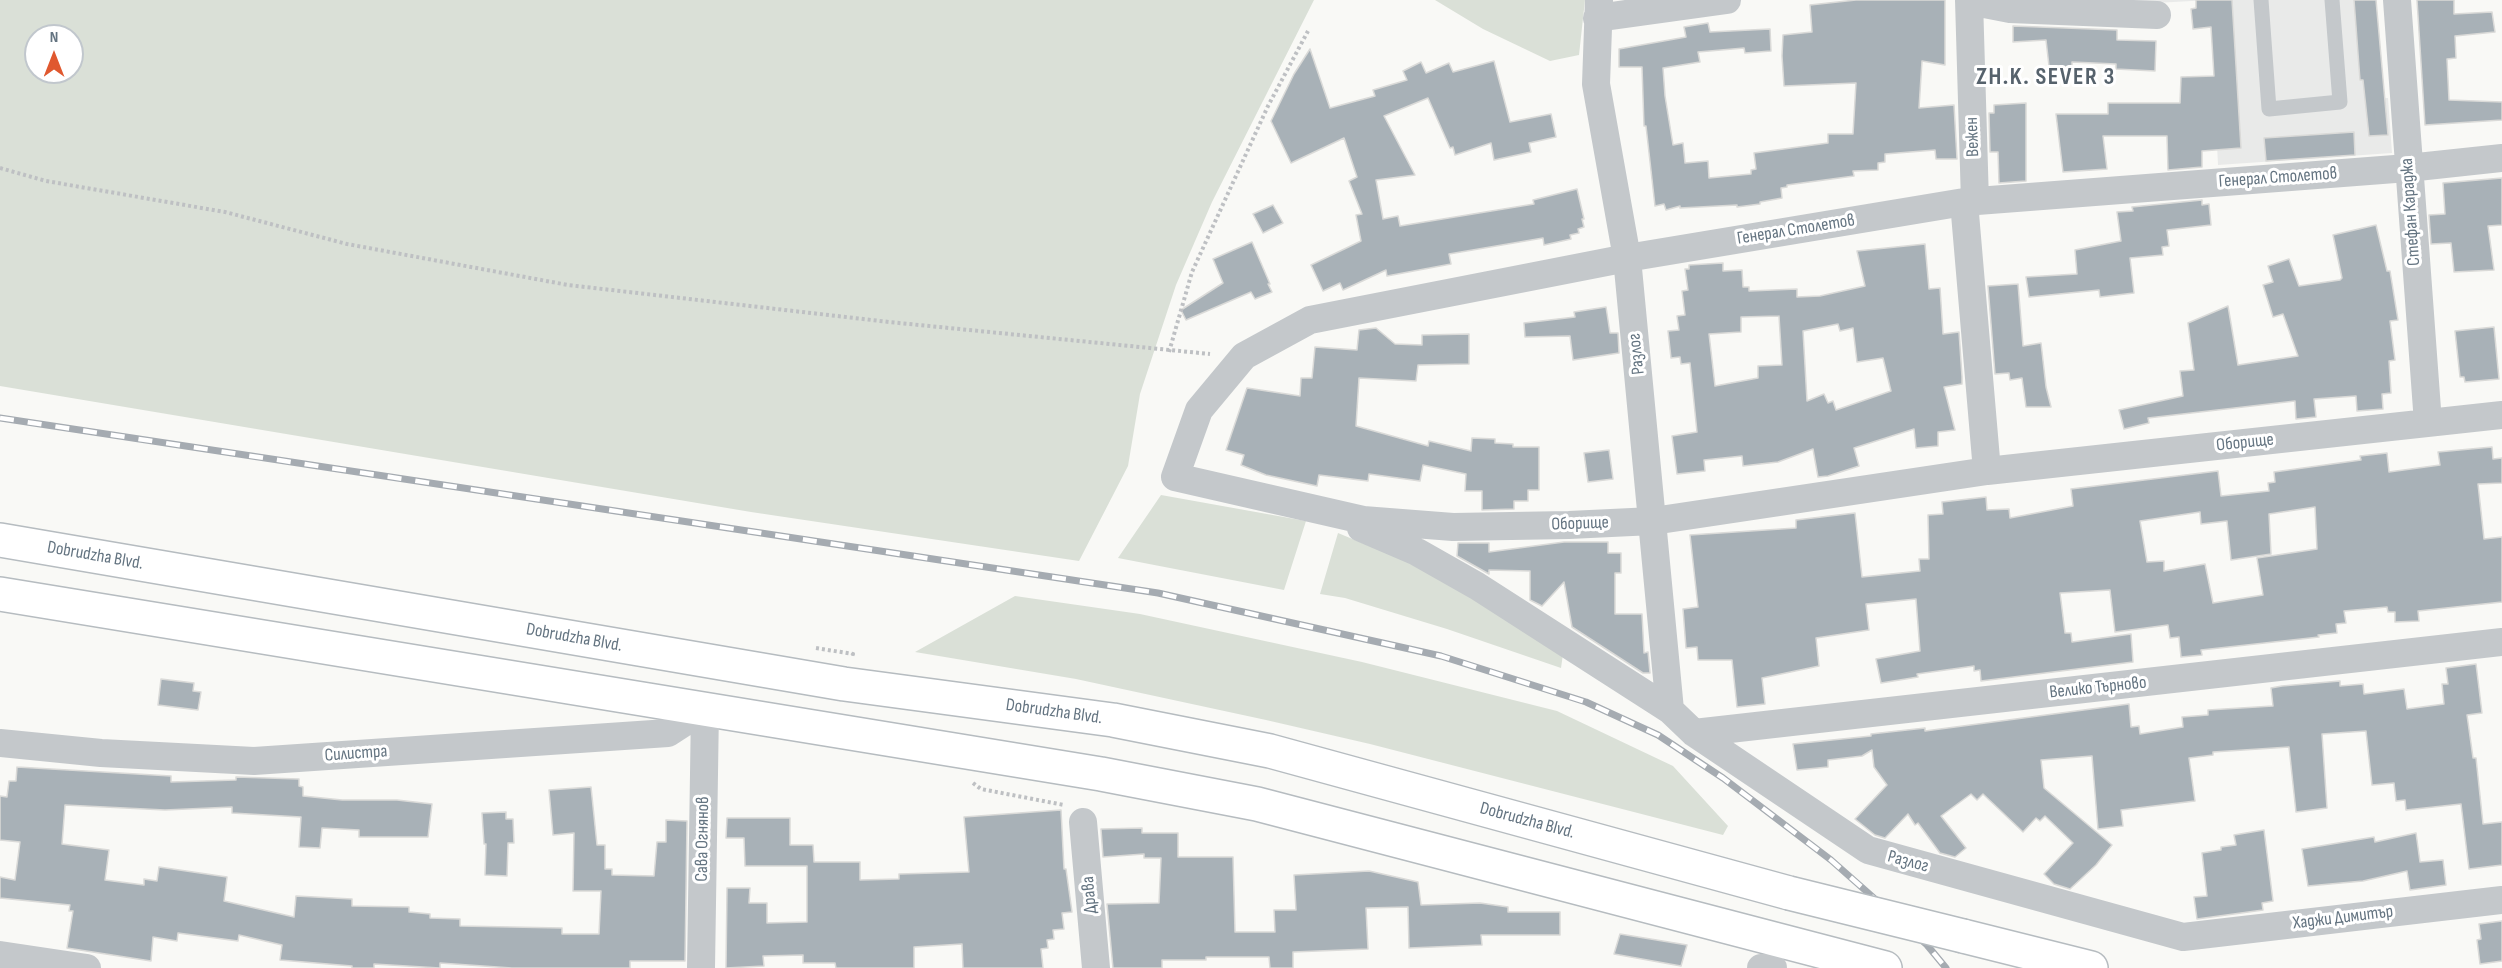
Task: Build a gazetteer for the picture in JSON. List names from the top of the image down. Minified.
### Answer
{"streets":{"main road":["Dobrudzha Blvd."],"street":["Вежен","Генерал Столетов","Стефан Караджа","Разлог","Оборище","Велико Търново","Силистра","Сава Огнянов","Драва","Хаджи Димитър"]},"crossings":[["Вежен","Генерал Столетов"],["Генерал Столетов","Стефан Караджа"],["Генерал Столетов","Разлог"],["Генерал Столетов","Оборище"],["Стефан Караджа","Оборище"],["Разлог","Оборище"],["Разлог","Велико Търново"],["Разлог","Хаджи Димитър"],["Силистра","Сава Огнянов"]],"districts":["ZH.K. SEVER 3"],"north":"top"}
